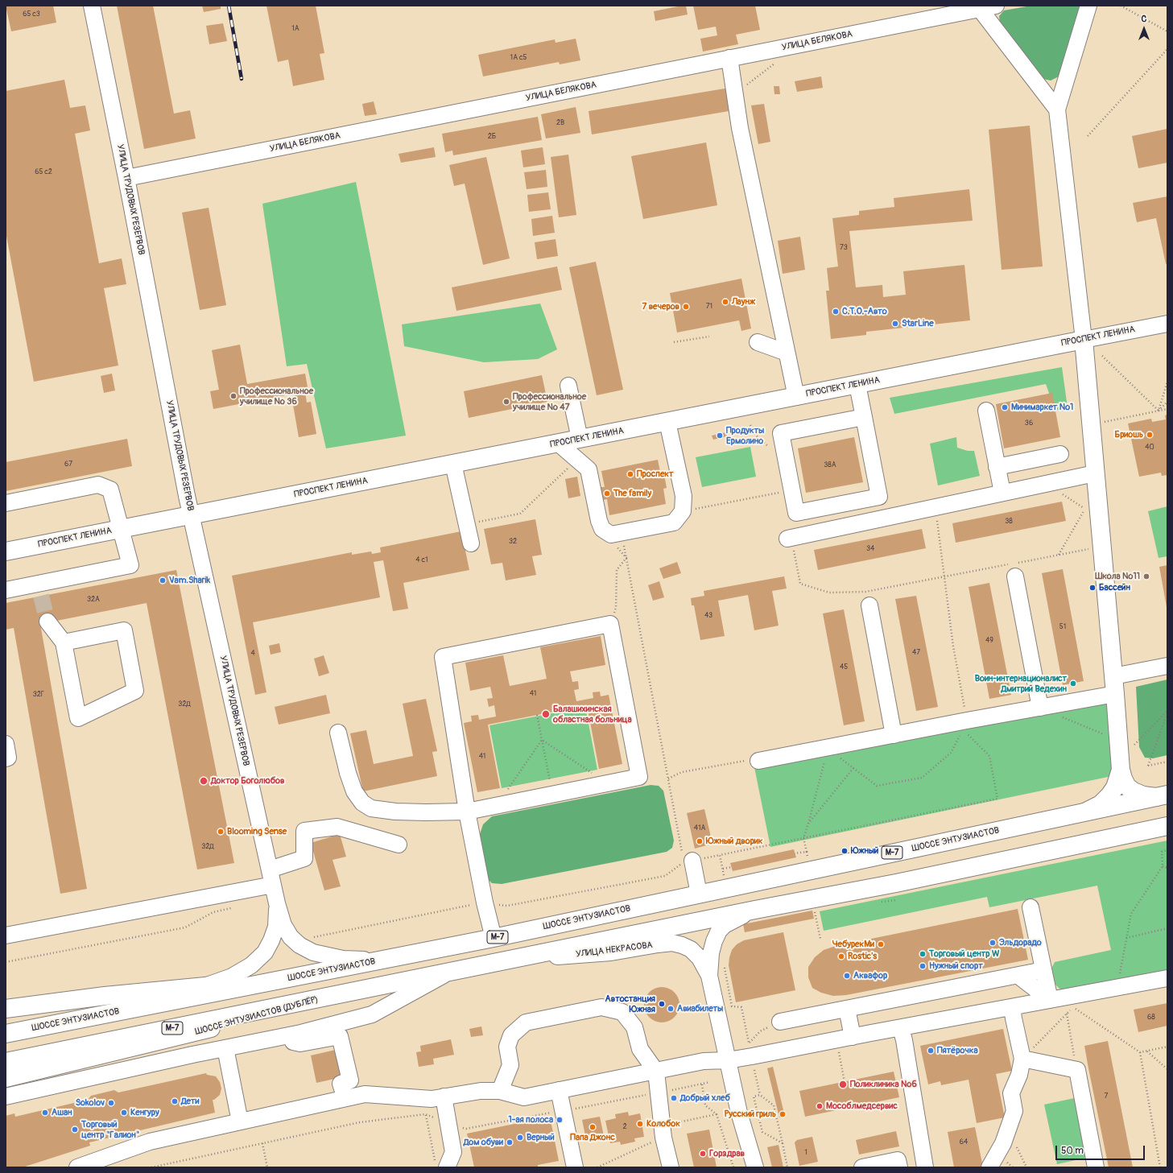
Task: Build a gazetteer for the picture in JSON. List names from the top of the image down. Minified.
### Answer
{"streets":{"main road":["ПРОСПЕКТ ЛЕНИНА","ШОССЕ ЭНТУЗИАСТОВ","М-7","ШОССЕ ЭНТУЗИАСТОВ (ДУБЛЁР)"],"street":["УЛИЦА БЕЛЯКОВА","УЛИЦА ТРУДОВЫХ РЕЗЕРВОВ","УЛИЦА НЕКРАСОВА"]},"crossings":[["УЛИЦА БЕЛЯКОВА","УЛИЦА ТРУДОВЫХ РЕЗЕРВОВ"],["УЛИЦА ТРУДОВЫХ РЕЗЕРВОВ","ПРОСПЕКТ ЛЕНИНА"],["УЛИЦА ТРУДОВЫХ РЕЗЕРВОВ","ШОССЕ ЭНТУЗИАСТОВ"],["М-7","УЛИЦА НЕКРАСОВА"],["М-7","ШОССЕ ЭНТУЗИАСТОВ (ДУБЛЁР)"]],"places":["Лаунж","7 вечеров","С.Т.О.-Авто","StarLine","Профессиональное училище № 36","Профессиональное училище № 47","Минимаркет №1","Бриошь","Продукты Ермолино","Проспект","The family","Школа №11","Vam.Sharik","Бассейн","Воин-интернационалист Дмитрий Ведехин","Балашихинская областная больница","Доктор Боголюбов","Blooming Sense","Южный дворик","Южный","Эльдорадо","ЧебурекМи","Торговый центр W","Rostic's","Нужный спорт","Аквафор","Автостанция Южная","Авиабилеты","Пятёрочка","Поликлиника №6","Добрый хлеб","Дети","Sokolov","Мособлмедсервис","Ашан","Кенгуру","Русский гриль","1-ая полоса","Колобок","Папа Джонс","Торговый центр \"Галион\"","Верный","Дом обуви","Горздрав"],"house_numbers":["65 с3","1А","1А с5","2В","2Б","65 с2","73","71","36","40","67","38А","38","32","34","4 с1","32А","43","51","49","47","4","45","41","32Г","32Д","41","41А","32Д","68","7","2","64","1"],"scale_bar":"50 m","north":"top"}
